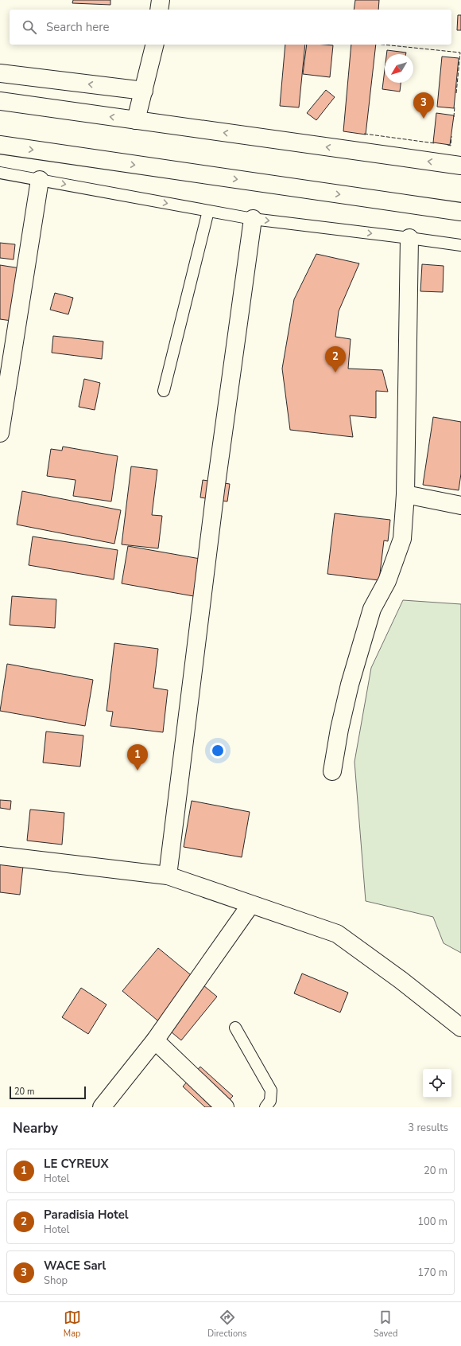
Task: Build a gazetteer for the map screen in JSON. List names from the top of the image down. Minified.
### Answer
{"scale_bar":"20 m","north":"bottom left","page":{"search":"Search here","pins":["3","2","1"],"scale":"20 m","heading":["Nearby","3 results"],"list":[{"mark":"1","name":"LE CYREUX","note":"Hotel","value":"20 m"},{"mark":"2","name":"Paradisia Hotel","note":"Hotel","value":"100 m"},{"mark":"3","name":"WACE Sarl","note":"Shop","value":"170 m"}],"nav":["Map","Directions","Saved"]}}
